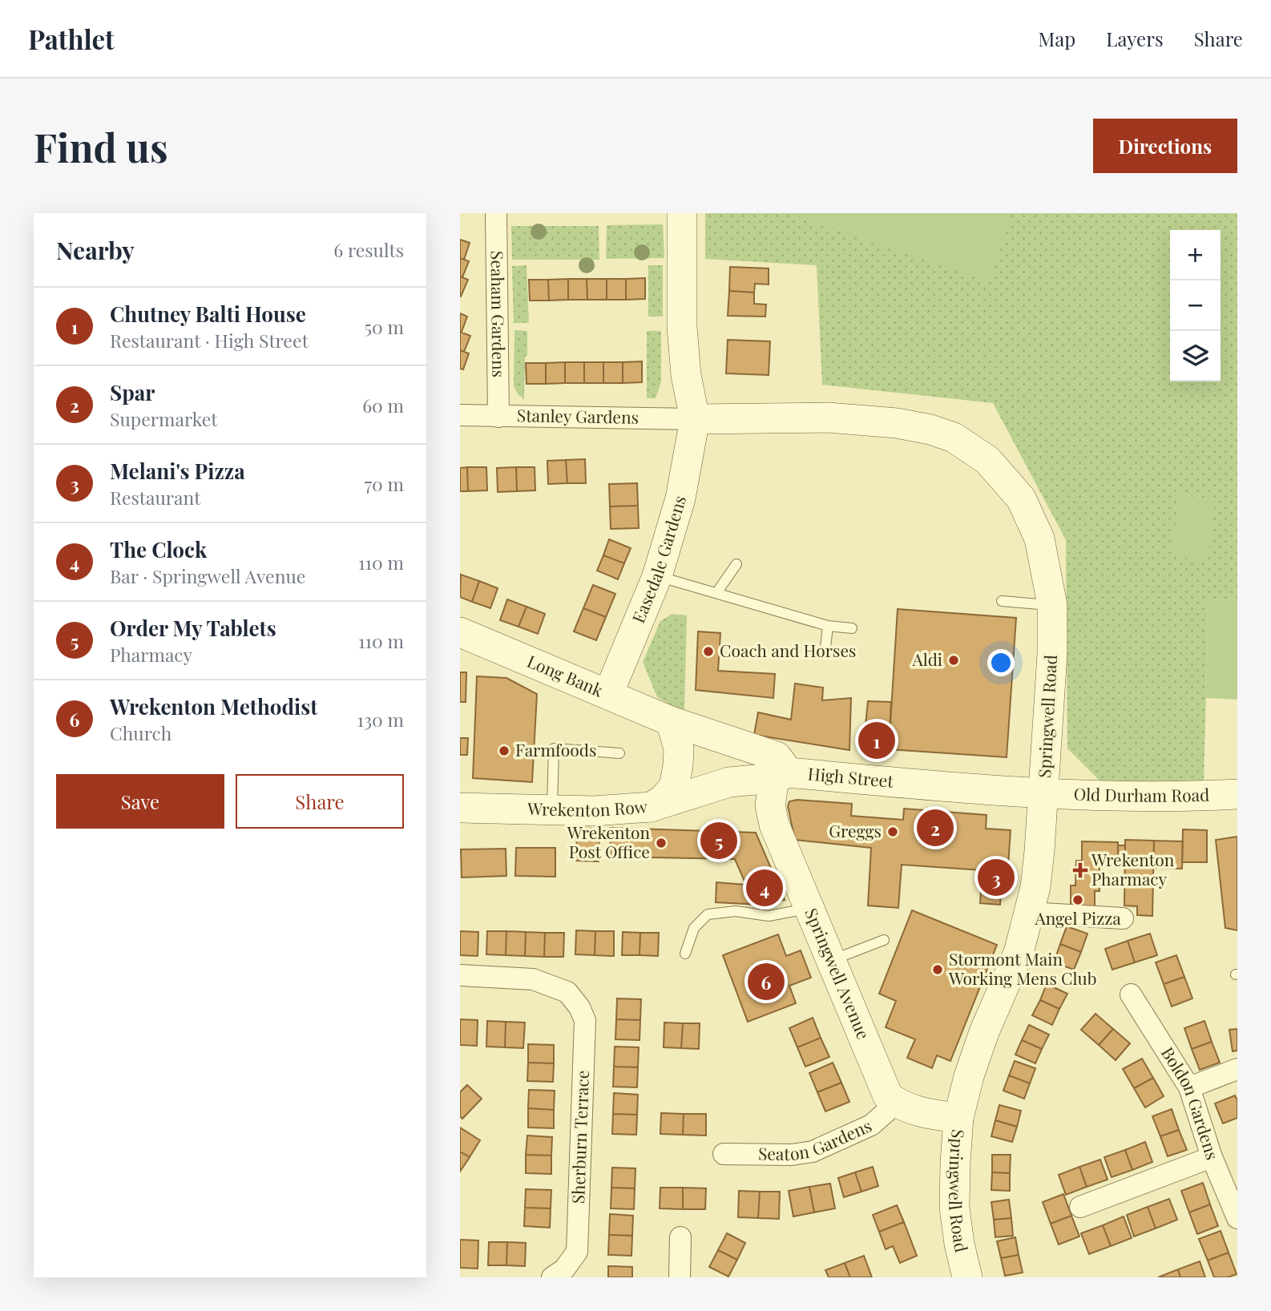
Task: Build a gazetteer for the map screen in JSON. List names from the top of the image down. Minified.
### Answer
{"streets":{"main road":["Easedale Gardens","Long Bank","Springwell Road","High Street","Old Durham Road","Wrekenton Row","Springwell Avenue"],"street":["Seaham Gardens","Stanley Gardens","Boldon Gardens","Sherburn Terrace","Seaton Gardens"]},"crossings":[["Seaham Gardens","Stanley Gardens"],["Stanley Gardens","Easedale Gardens"],["Stanley Gardens","Springwell Road"],["Easedale Gardens","Long Bank"],["Easedale Gardens","Springwell Road"],["Long Bank","High Street"],["Long Bank","Wrekenton Row"],["Springwell Road","High Street"],["Springwell Road","Old Durham Road"],["High Street","Old Durham Road"],["High Street","Wrekenton Row"],["High Street","Springwell Avenue"],["Springwell Avenue","Seaton Gardens"]],"places":{"other":["Coach and Horses","Aldi","Farmfoods","Greggs","Wrekenton Post Office","Angel Pizza","Stormont Main Working Mens Club"],"health":["Wrekenton Pharmacy"]},"page":{"header":"Pathlet","nav":["Map","Layers","Share"],"buttons":["Directions",["Save","Share"]],"title":"Find us","heading":["Nearby","6 results"],"map_buttons":["+","−"],"list":[{"mark":"1","name":"Chutney Balti House","note":"Restaurant · High Street","value":"50 m"},{"mark":"2","name":"Spar","note":"Supermarket","value":"60 m"},{"mark":"3","name":"Melani's Pizza","note":"Restaurant","value":"70 m"},{"mark":"4","name":"The Clock","note":"Bar · Springwell Avenue","value":"110 m"},{"mark":"5","name":"Order My Tablets","note":"Pharmacy","value":"110 m"},{"mark":"6","name":"Wrekenton Methodist","note":"Church","value":"130 m"}],"pins":["1","2","5","3","4","6"]}}
